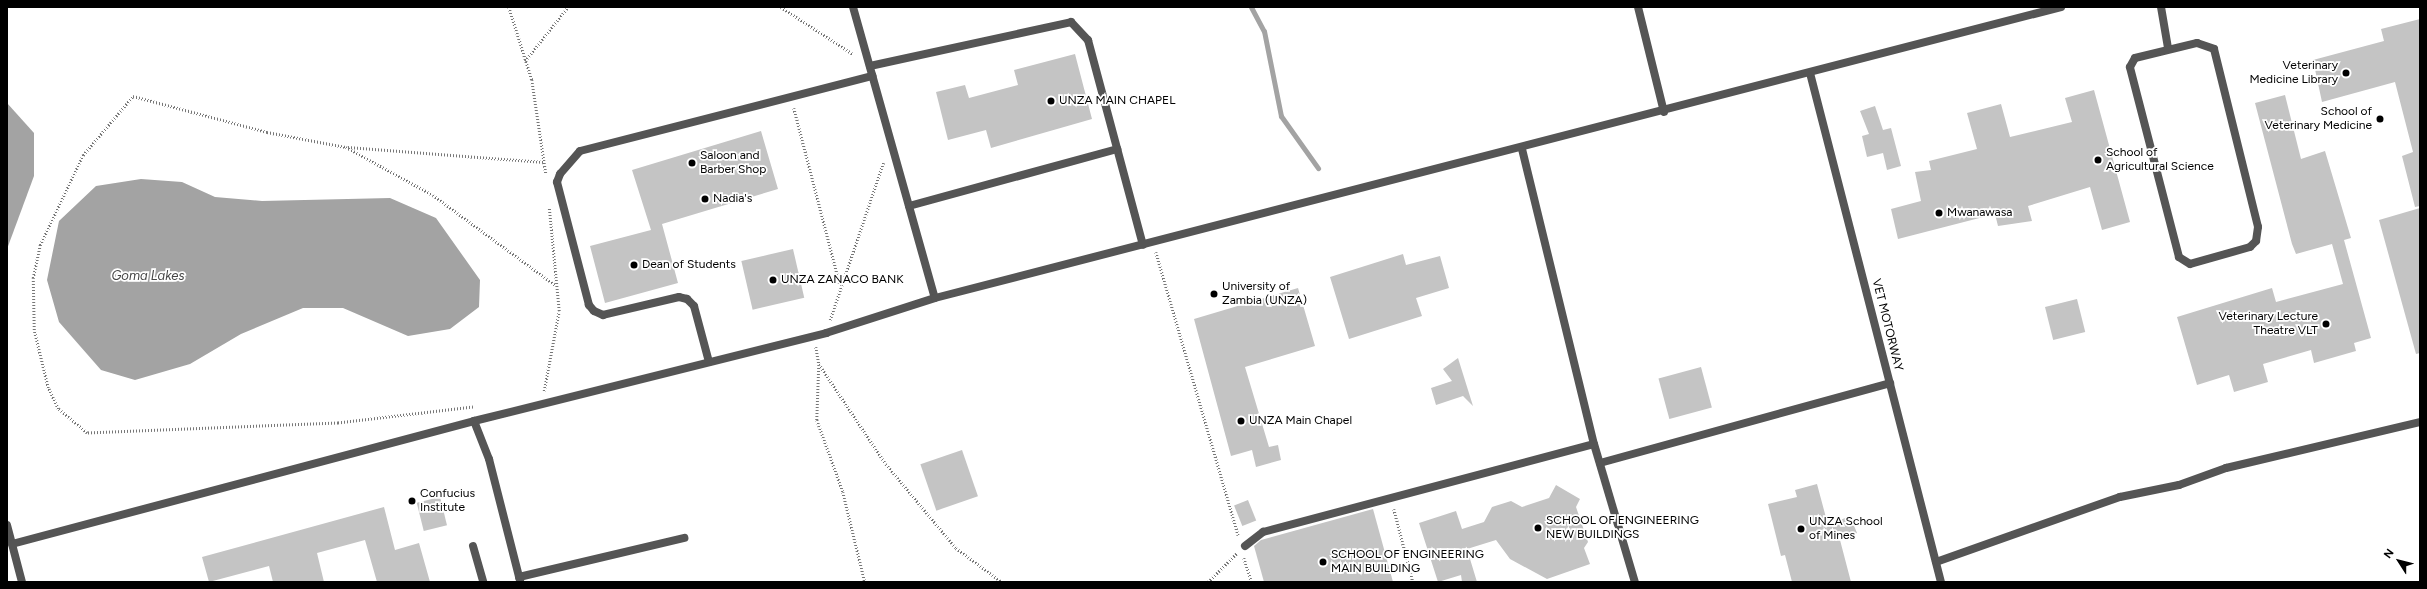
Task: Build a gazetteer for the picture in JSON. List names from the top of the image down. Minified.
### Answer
{"streets":{"lane":["VET MOTORWAY"]},"water":["Goma Lakes"],"places":["Veterinary Medicine Library","UNZA MAIN CHAPEL","School of Veterinary Medicine","School of Agricultural Science","Saloon and Barber Shop","Nadia's","Mwanawasa","Dean of Students","UNZA ZANACO BANK","University of Zambia (UNZA)","Veterinary Lecture Theatre VLT","UNZA Main Chapel","Confucius Institute","SCHOOL OF ENGINEERING NEW BUILDINGS","UNZA School of Mines","SCHOOL OF ENGINEERING MAIN BUILDING"],"north":"top left"}
